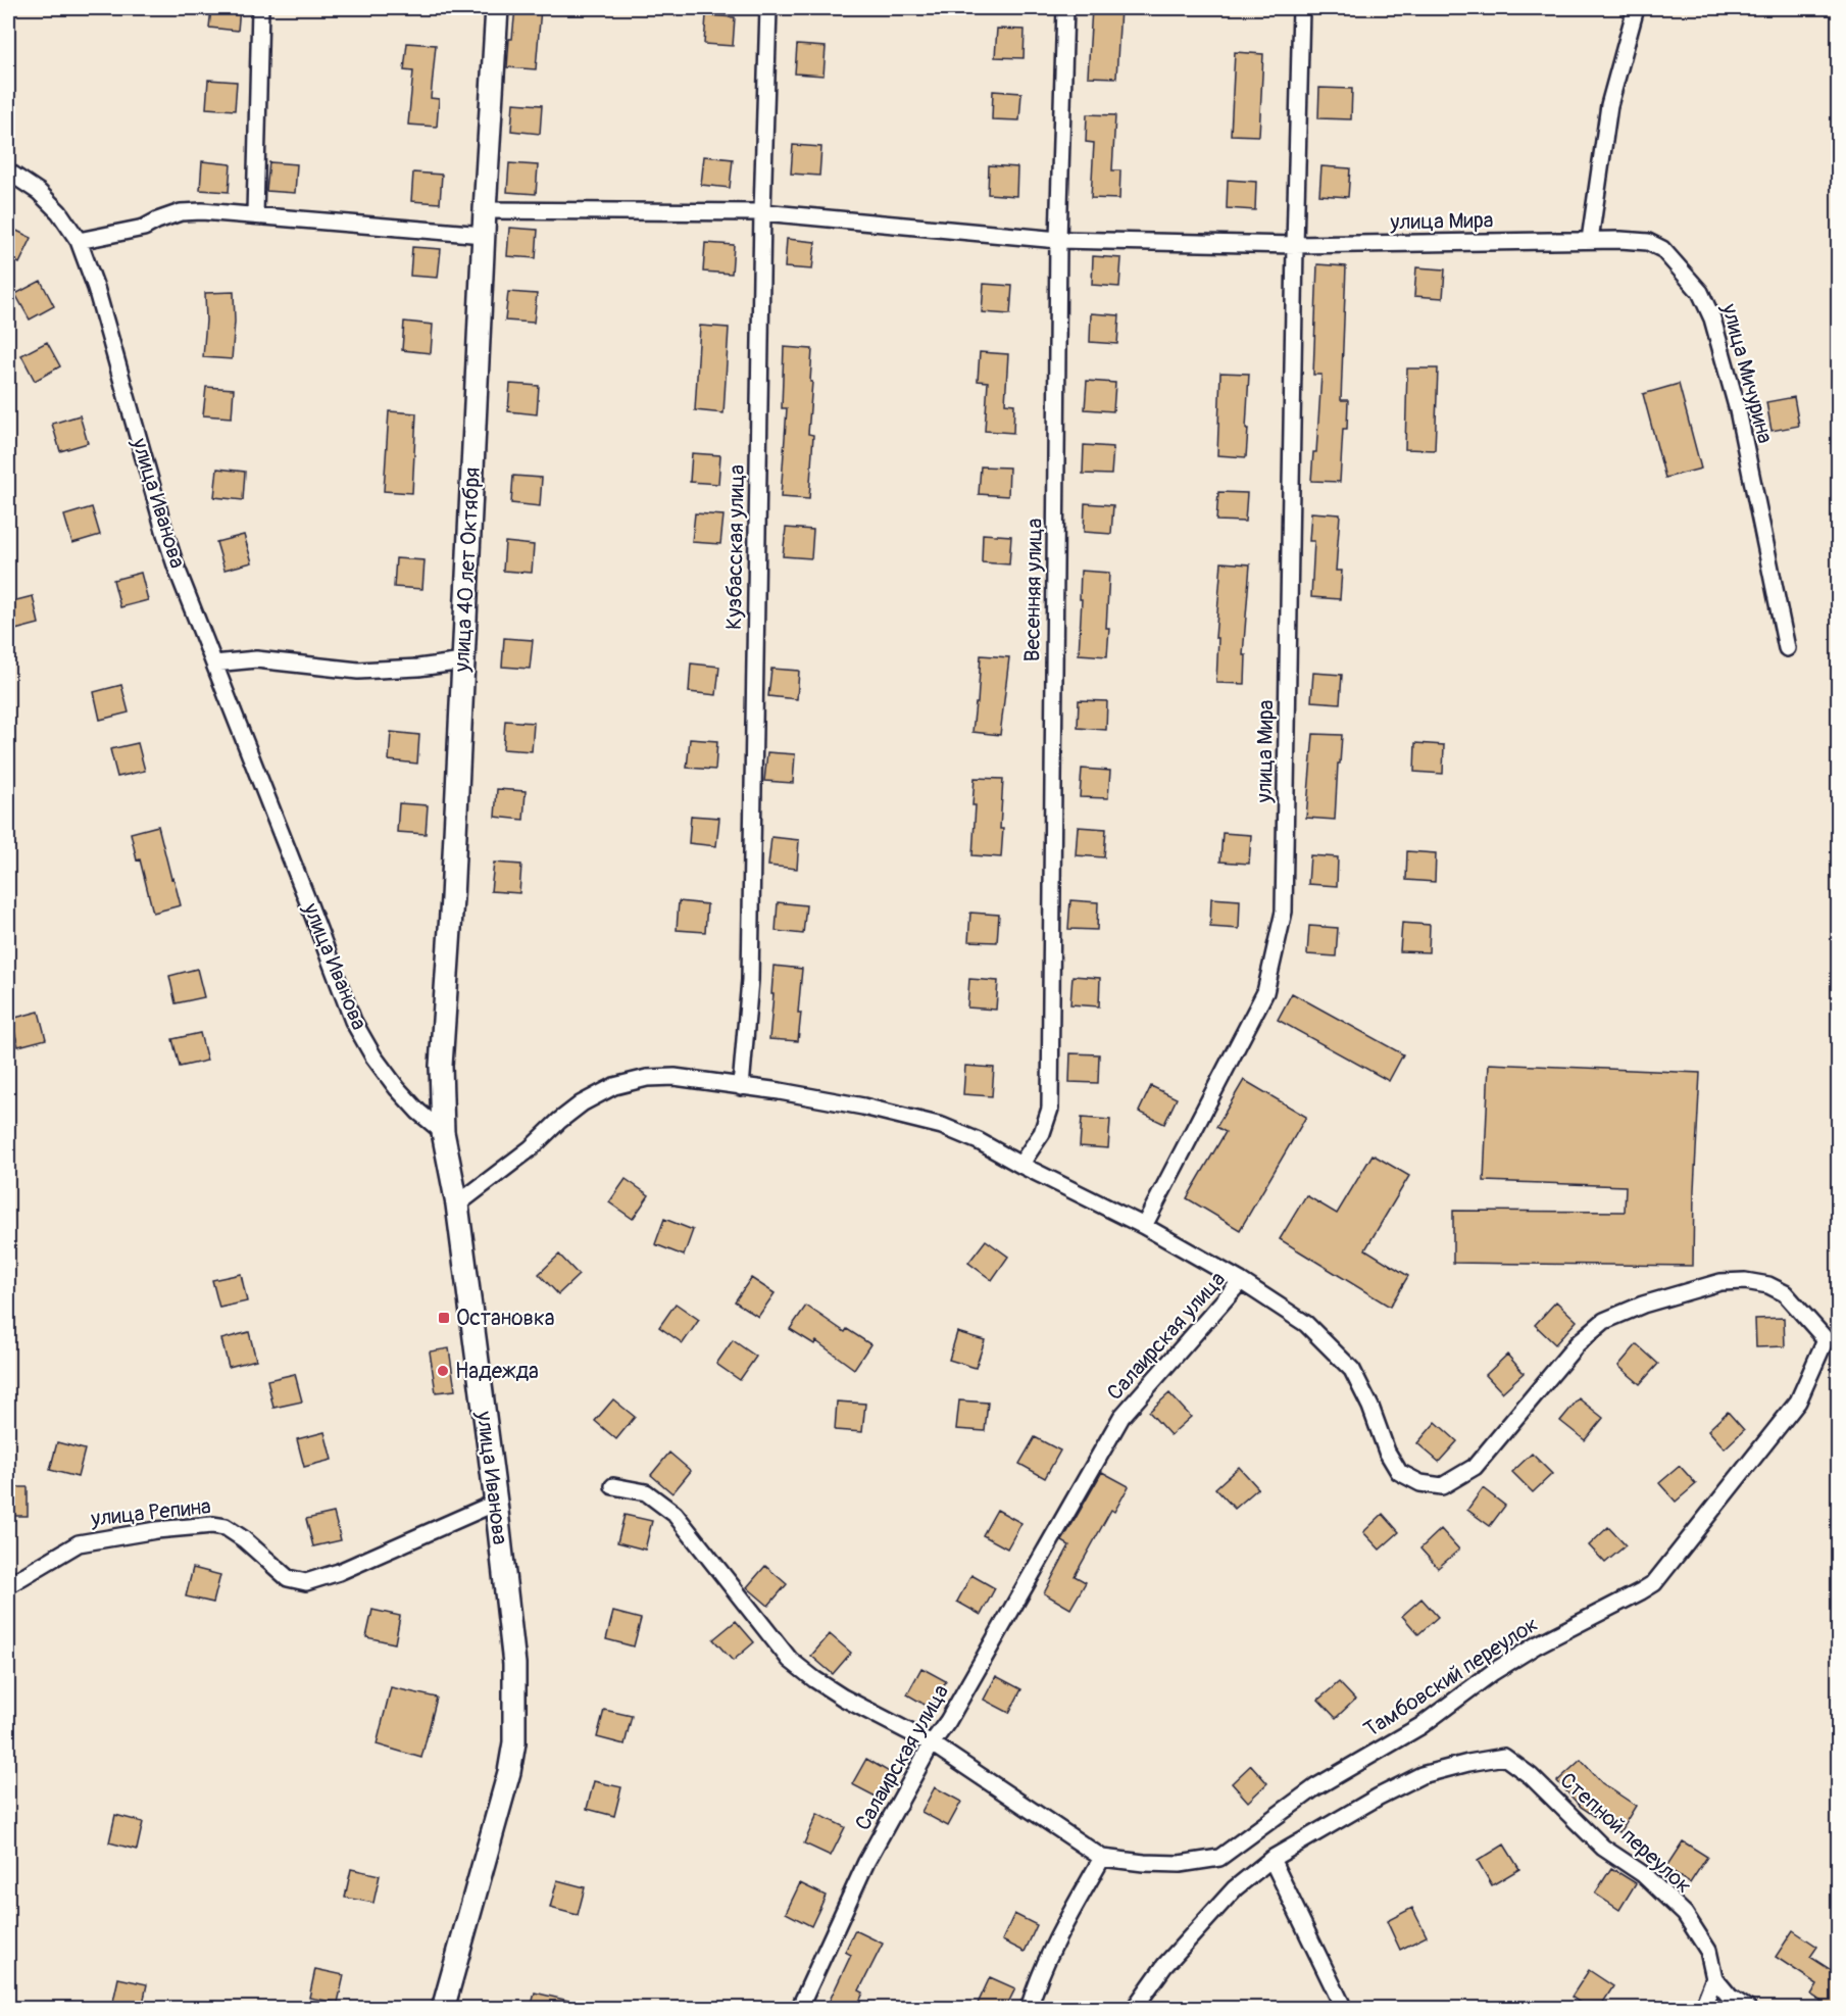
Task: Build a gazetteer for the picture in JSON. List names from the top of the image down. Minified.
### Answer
{"streets":{"street":["улица Мира","улица Мичурина","улица Иванова","Кузбасская улица","улица 40 лет Октября","Весенняя улица","Салаирская улица","улица Репина","Тамбовский переулок","Степной переулок"]},"crossings":[["улица Мира","улица Мичурина"],["улица Иванова","улица 40 лет Октября"],["улица Иванова","улица Репина"],["Салаирская улица","Тамбовский переулок"]],"places":{"transit":["Остановка"],"other":["Надежда"]}}
